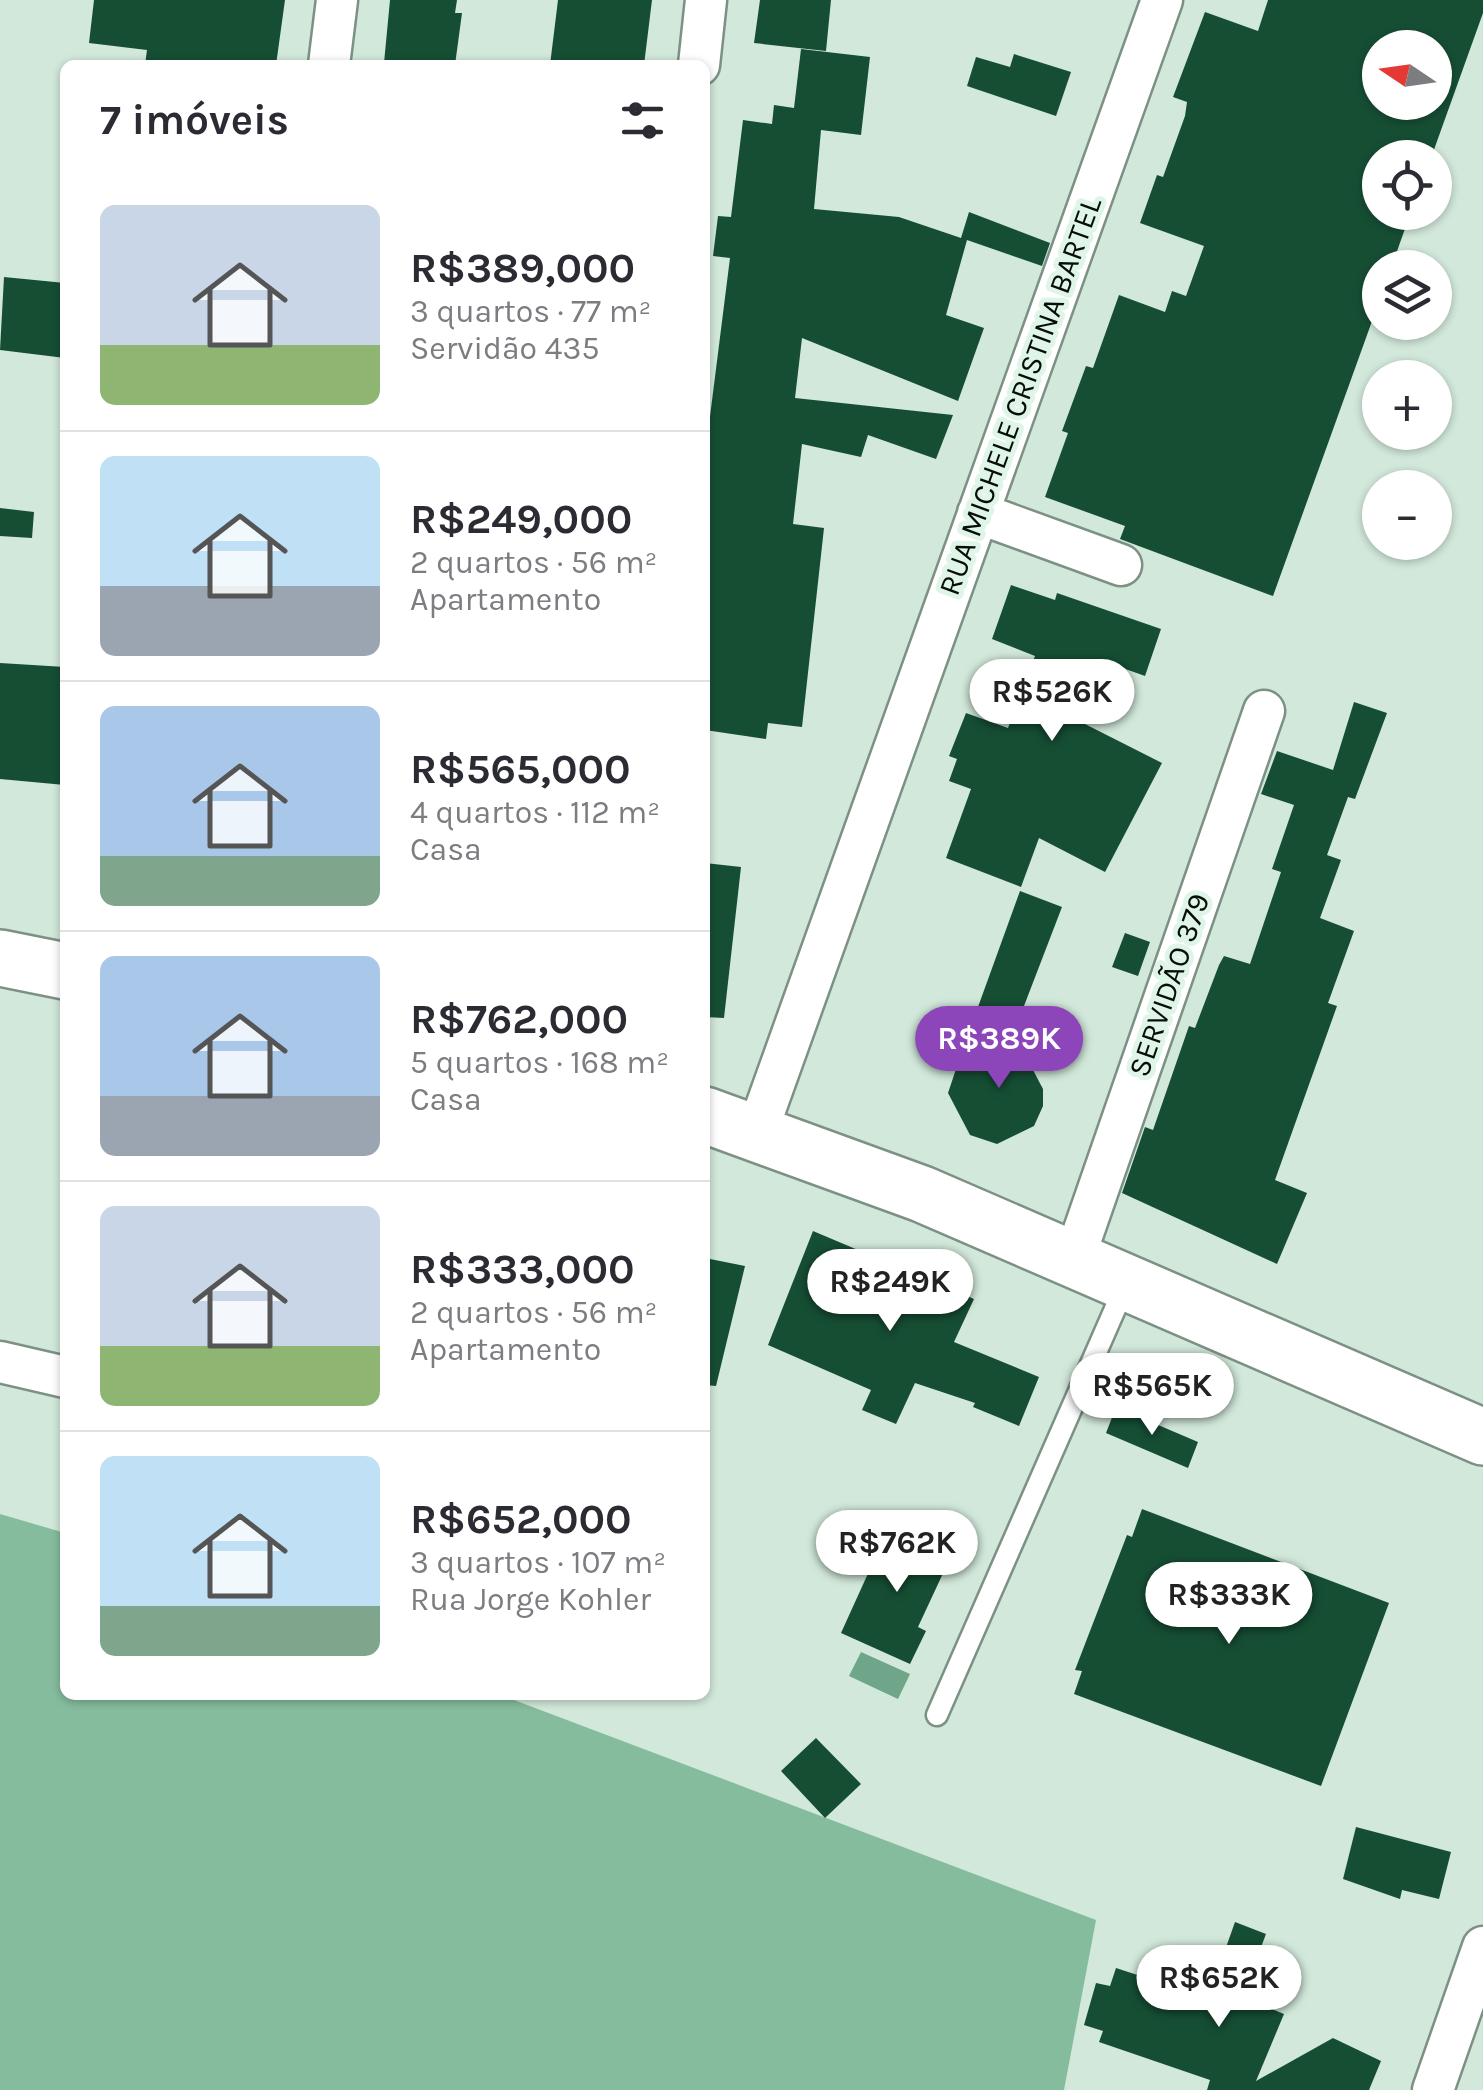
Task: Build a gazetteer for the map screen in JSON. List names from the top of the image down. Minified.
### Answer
{"streets":{"street":["RUA MICHELE CRISTINA BARTEL","SERVIDÃO 379"]},"north":"left","page":{"map_buttons":["+","−"],"heading":"7 imóveis","list":[{"name":"R$389,000","note":"3 quartos · 77 m² · Servidão 435"},{"name":"R$249,000","note":"2 quartos · 56 m² · Apartamento"},{"name":"R$565,000","note":"4 quartos · 112 m² · Casa"},{"name":"R$762,000","note":"5 quartos · 168 m² · Casa"},{"name":"R$333,000","note":"2 quartos · 56 m² · Apartamento"},{"name":"R$652,000","note":"3 quartos · 107 m² · Rua Jorge Kohler"}],"price":["R$526K","R$389K","R$249K","R$565K","R$762K","R$333K","R$652K"]}}
